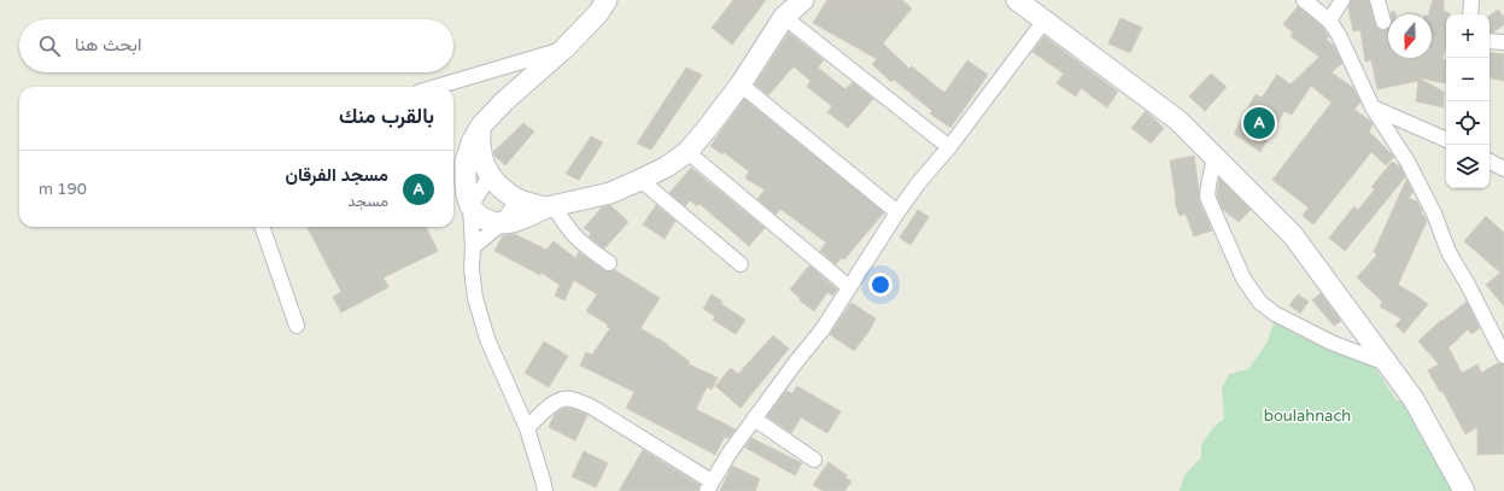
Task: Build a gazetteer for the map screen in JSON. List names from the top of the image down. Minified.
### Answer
{"parks":["boulahnach"],"north":"bottom","page":{"map_buttons":["+","−"],"search":"ابحث هنا","heading":"بالقرب منك","pins":"A","list":[{"mark":"A","name":"مسجد الفرقان","note":"مسجد","value":"190 m"}]}}
